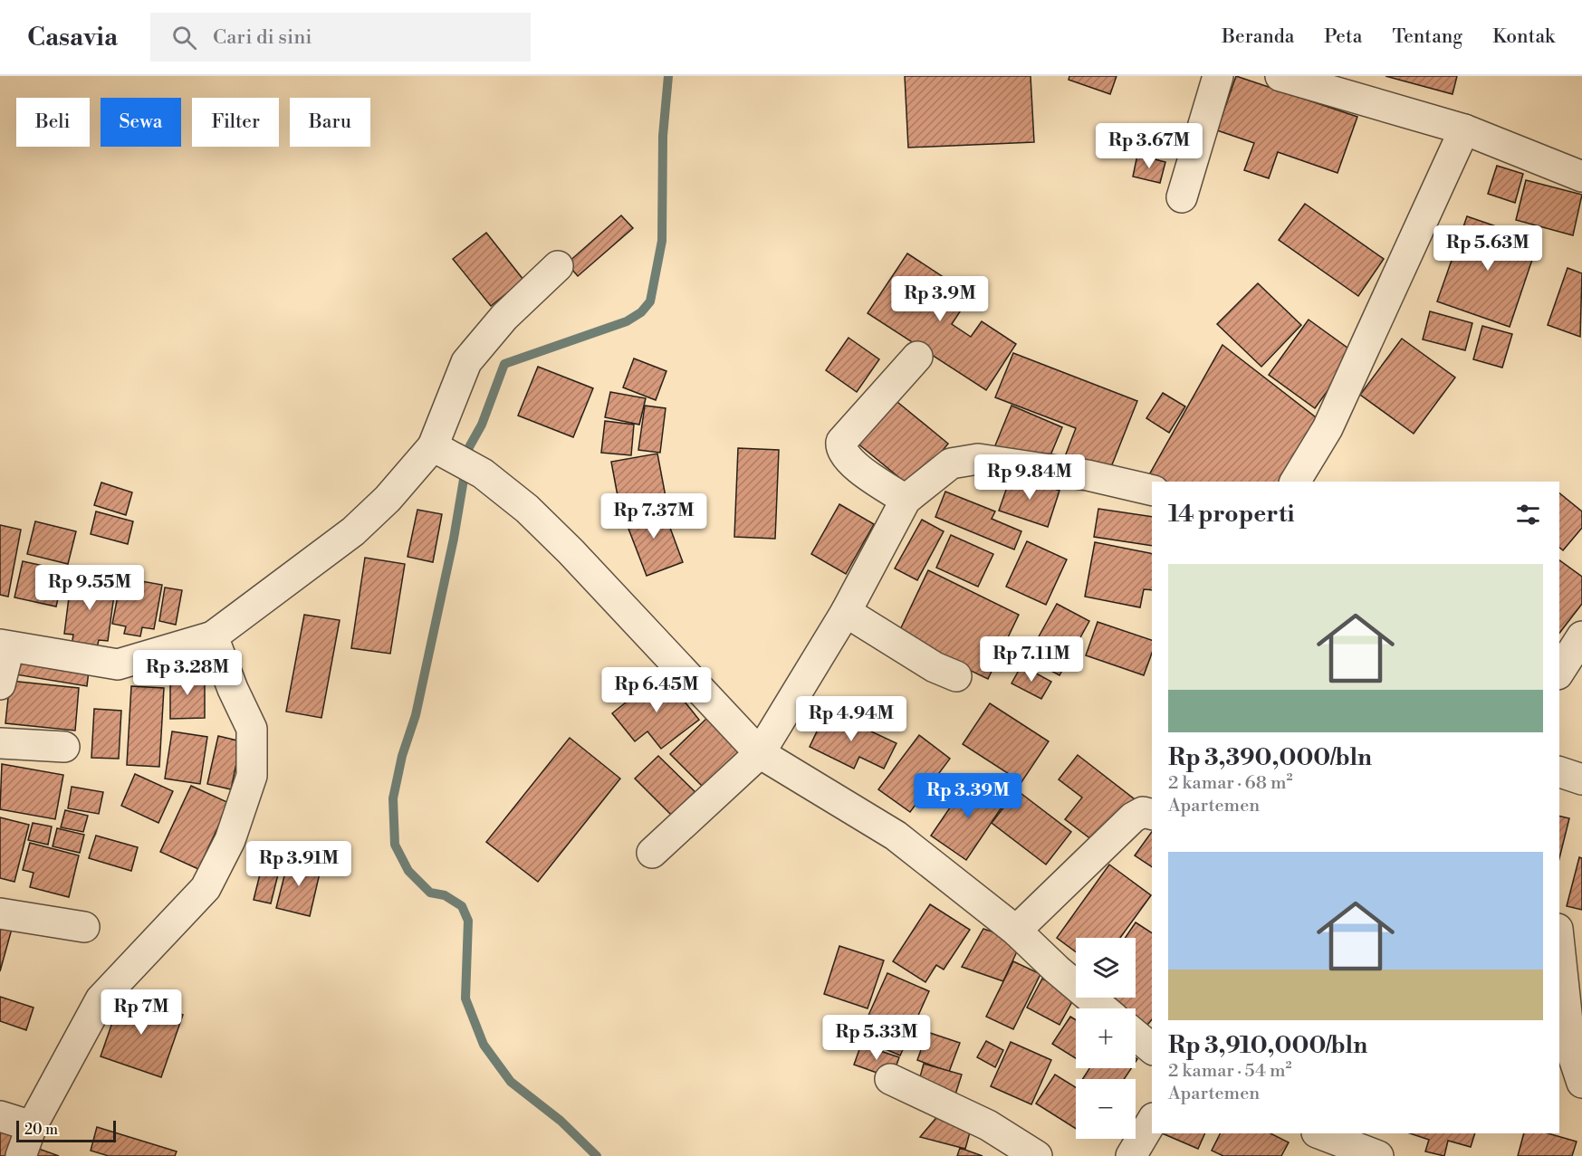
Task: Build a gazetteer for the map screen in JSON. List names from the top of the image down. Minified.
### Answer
{"scale_bar":"20 m","page":{"header":"Casavia","search":"Cari di sini","nav":["Beranda","Peta","Tentang","Kontak"],"chip":["Beli","Sewa","Filter","Baru"],"price":["Rp 3.67M","Rp 5.63M","Rp 3.9M","Rp 9.84M","Rp 7.37M","Rp 9.55M","Rp 7.11M","Rp 3.28M","Rp 6.45M","Rp 4.94M","Rp 3.39M","Rp 3.91M","Rp 7M","Rp 5.33M"],"heading":"14 properti","list":[{"name":"Rp 3,390,000/bln","note":"2 kamar · 68 m² · Apartemen"},{"name":"Rp 3,910,000/bln","note":"2 kamar · 54 m² · Apartemen"}],"map_buttons":["+","−"],"scale":"20 m"}}
